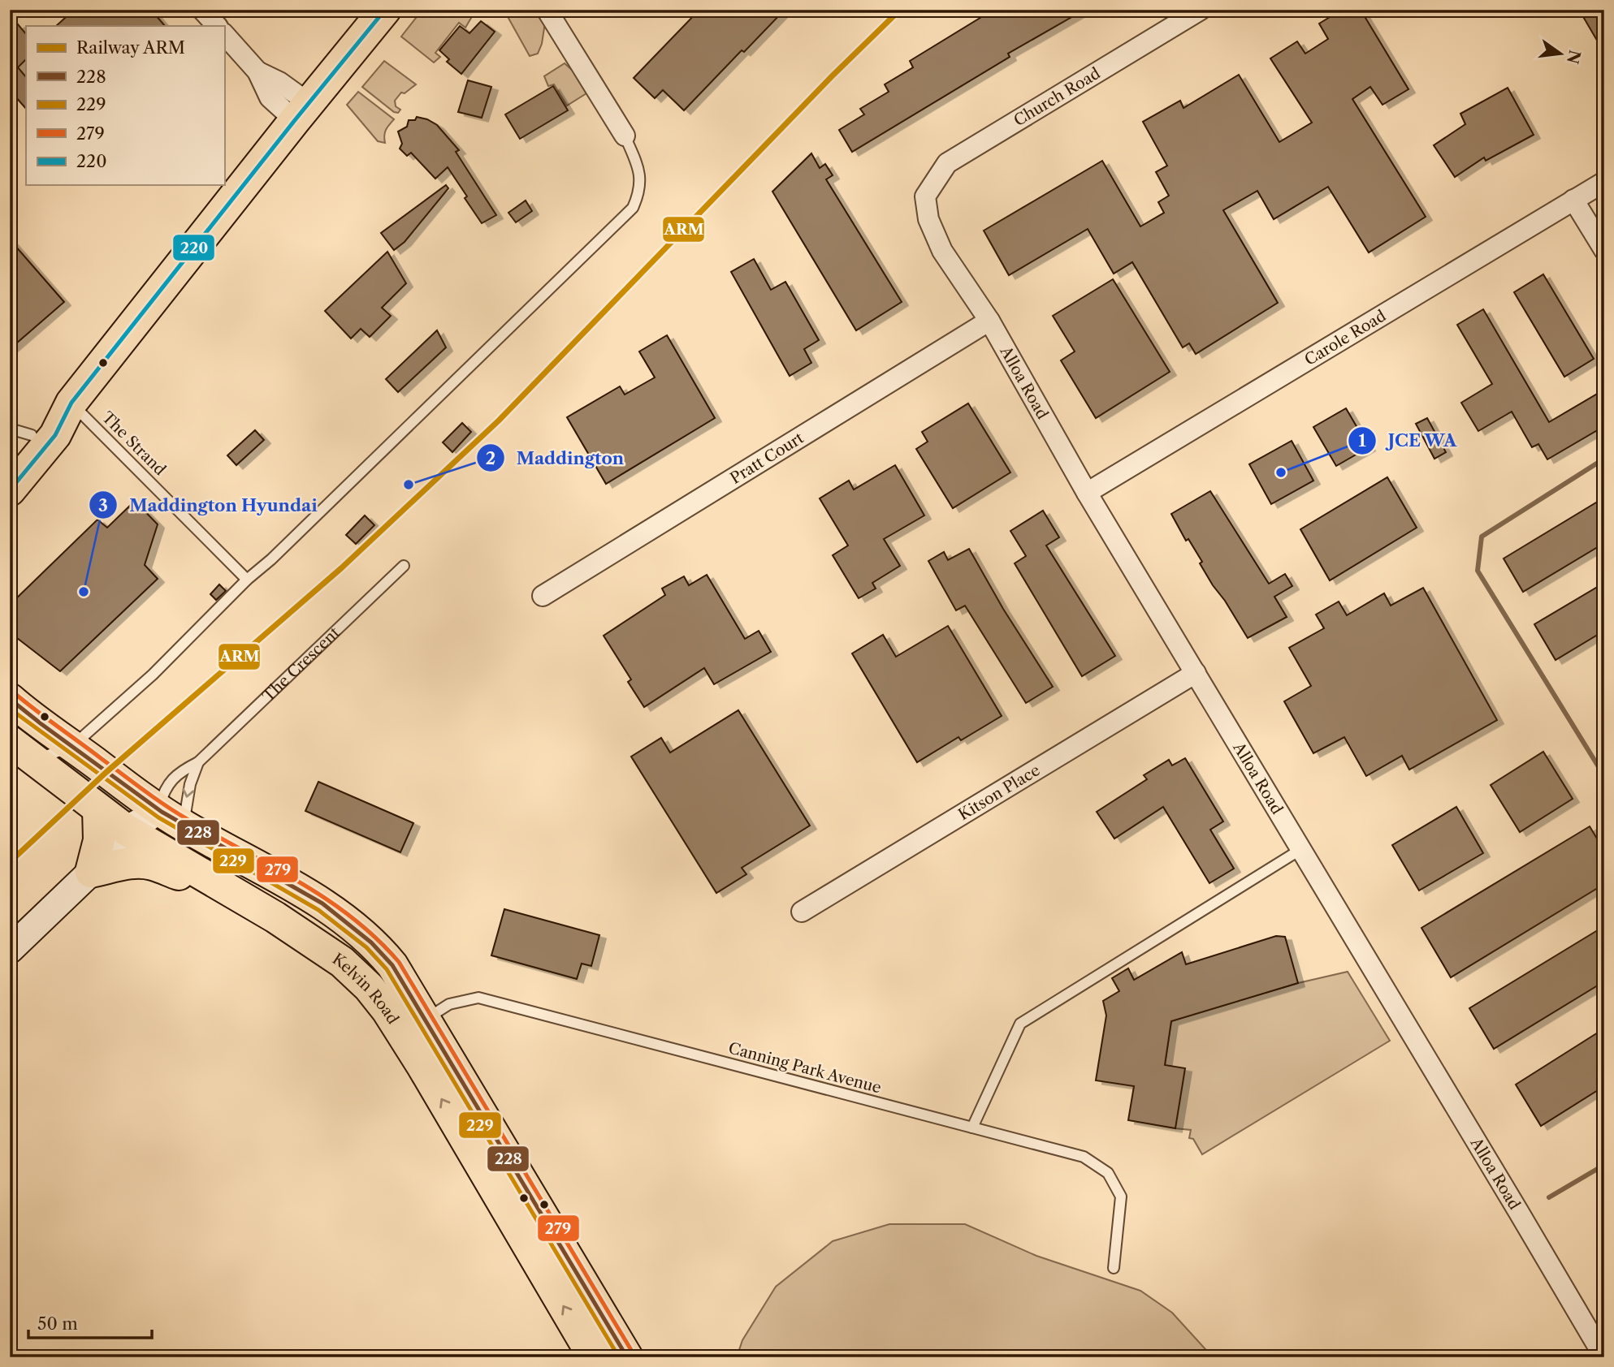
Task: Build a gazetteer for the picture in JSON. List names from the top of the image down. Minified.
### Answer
{"streets":{"main road":["Kelvin Road"],"street":["Church Road","Carole Road","Alloa Road","Pratt Court","Kitson Place"],"lane":["The Strand","The Crescent","Canning Park Avenue"]},"crossings":[["Church Road","Alloa Road"],["Carole Road","Alloa Road"],["Alloa Road","Pratt Court"],["Alloa Road","Kitson Place"],["The Crescent","Kelvin Road"],["Kelvin Road","Canning Park Avenue"]],"places":["JCE WA","Maddington","Maddington Hyundai"],"lines":["rail line ARM","transit line 220","transit line 279","transit line 228","transit line 229"],"legend":["Railway ARM","228","229","279","220"],"scale_bar":"50 m","north":"right"}
